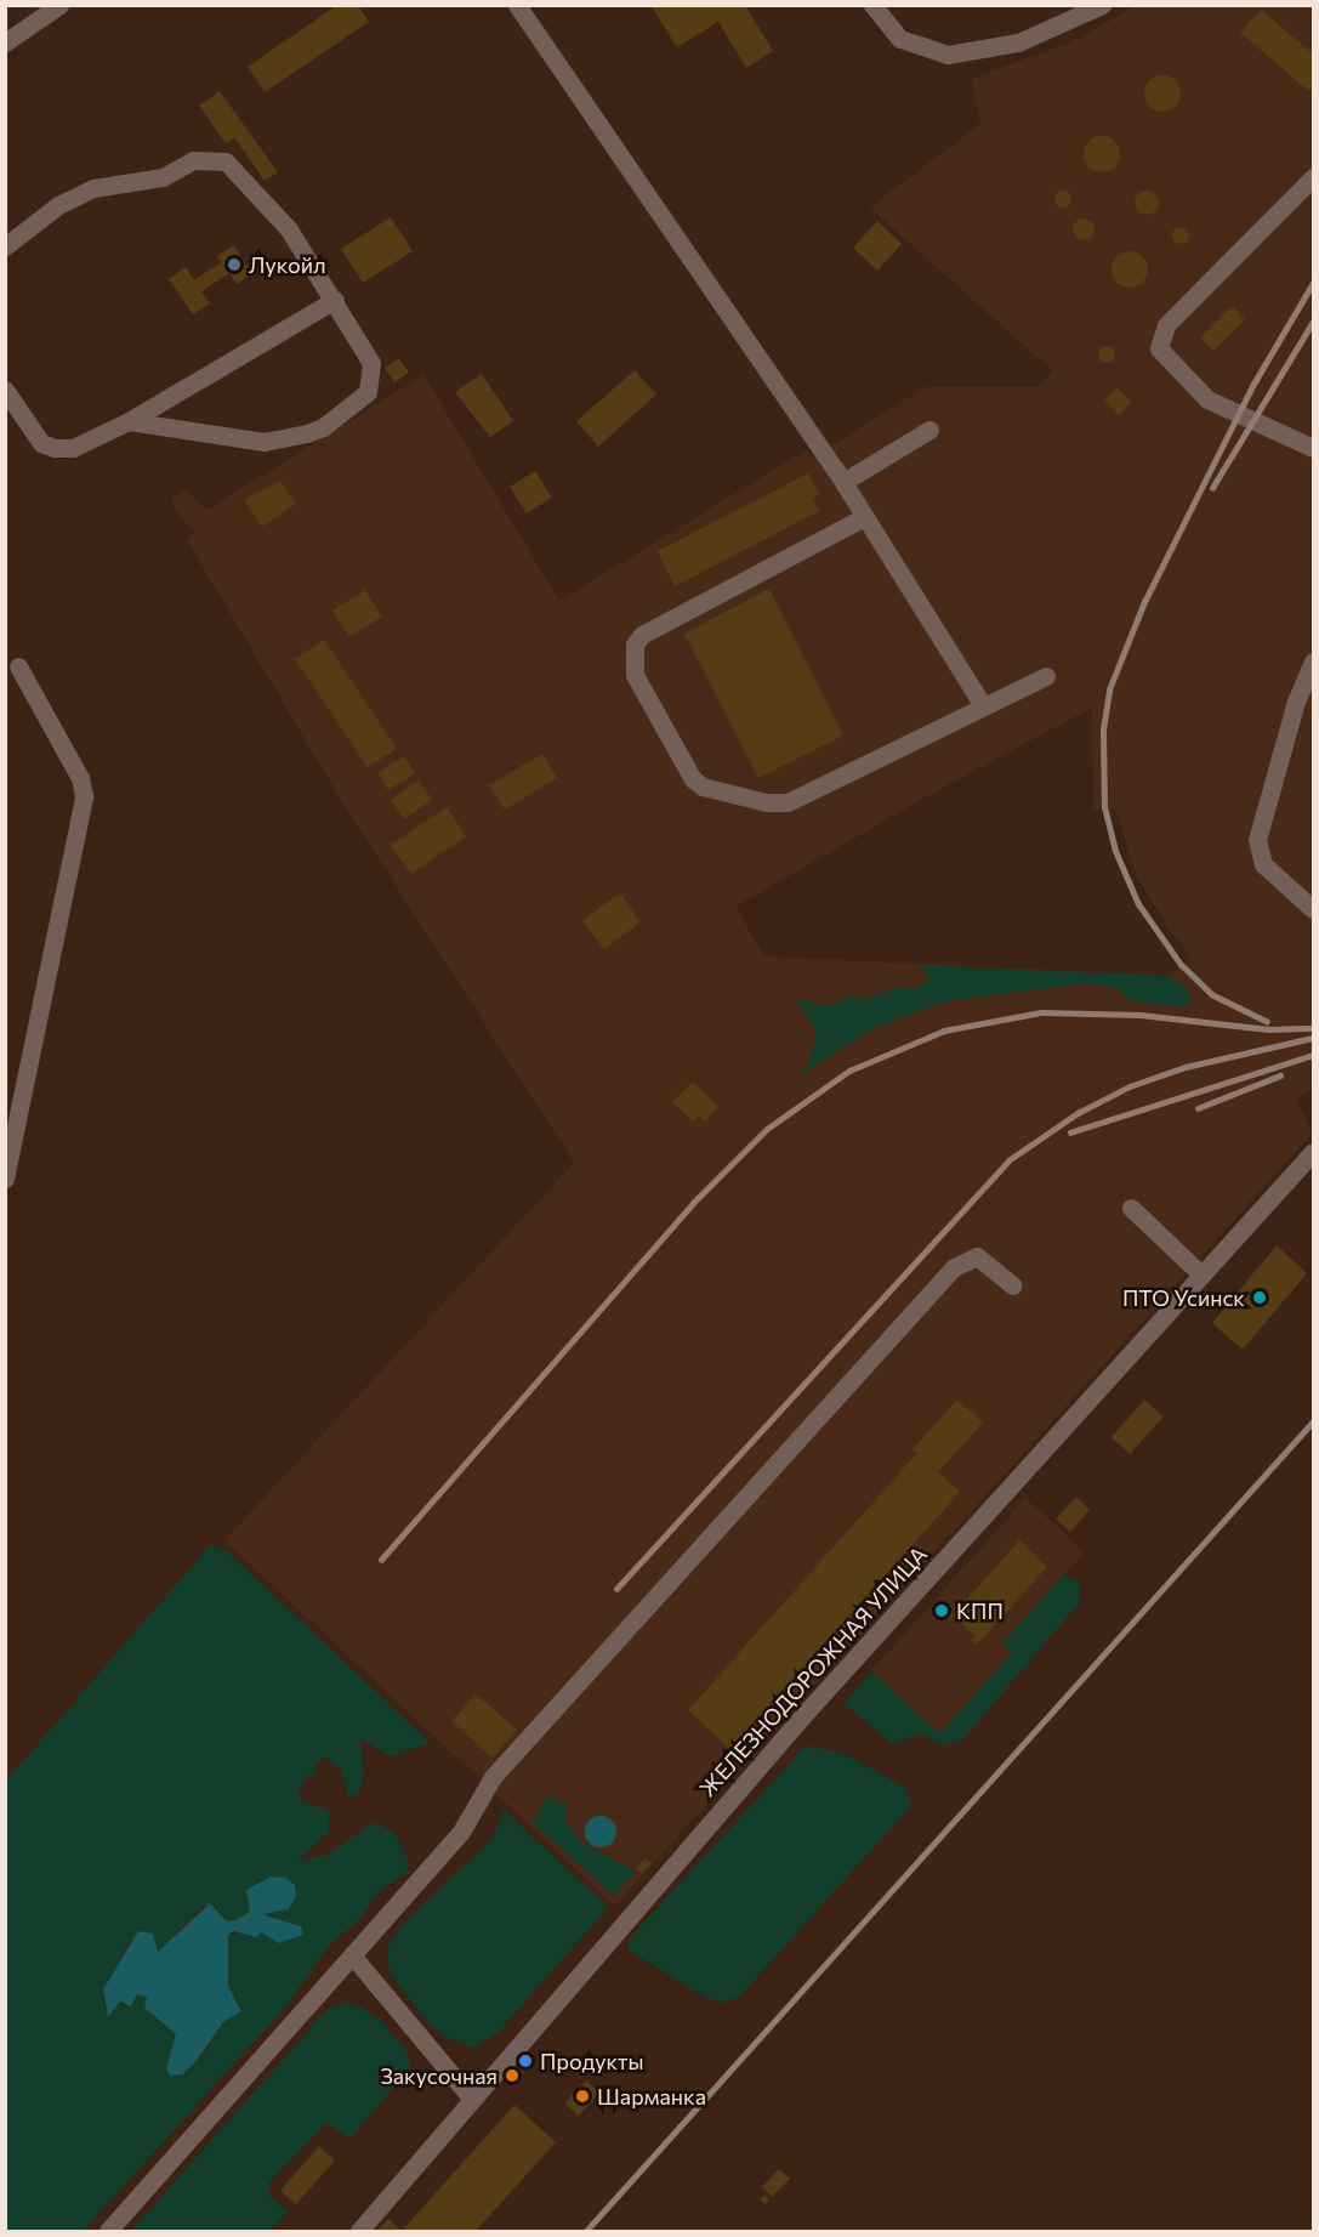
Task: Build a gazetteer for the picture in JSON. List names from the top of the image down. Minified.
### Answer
{"streets":{"street":["ЖЕЛЕЗНОДОРОЖНАЯ УЛИЦА"]},"places":["Лукойл","ПТО Усинск","КПП","Прoдукты","Закусoчная","Шарманка"]}
